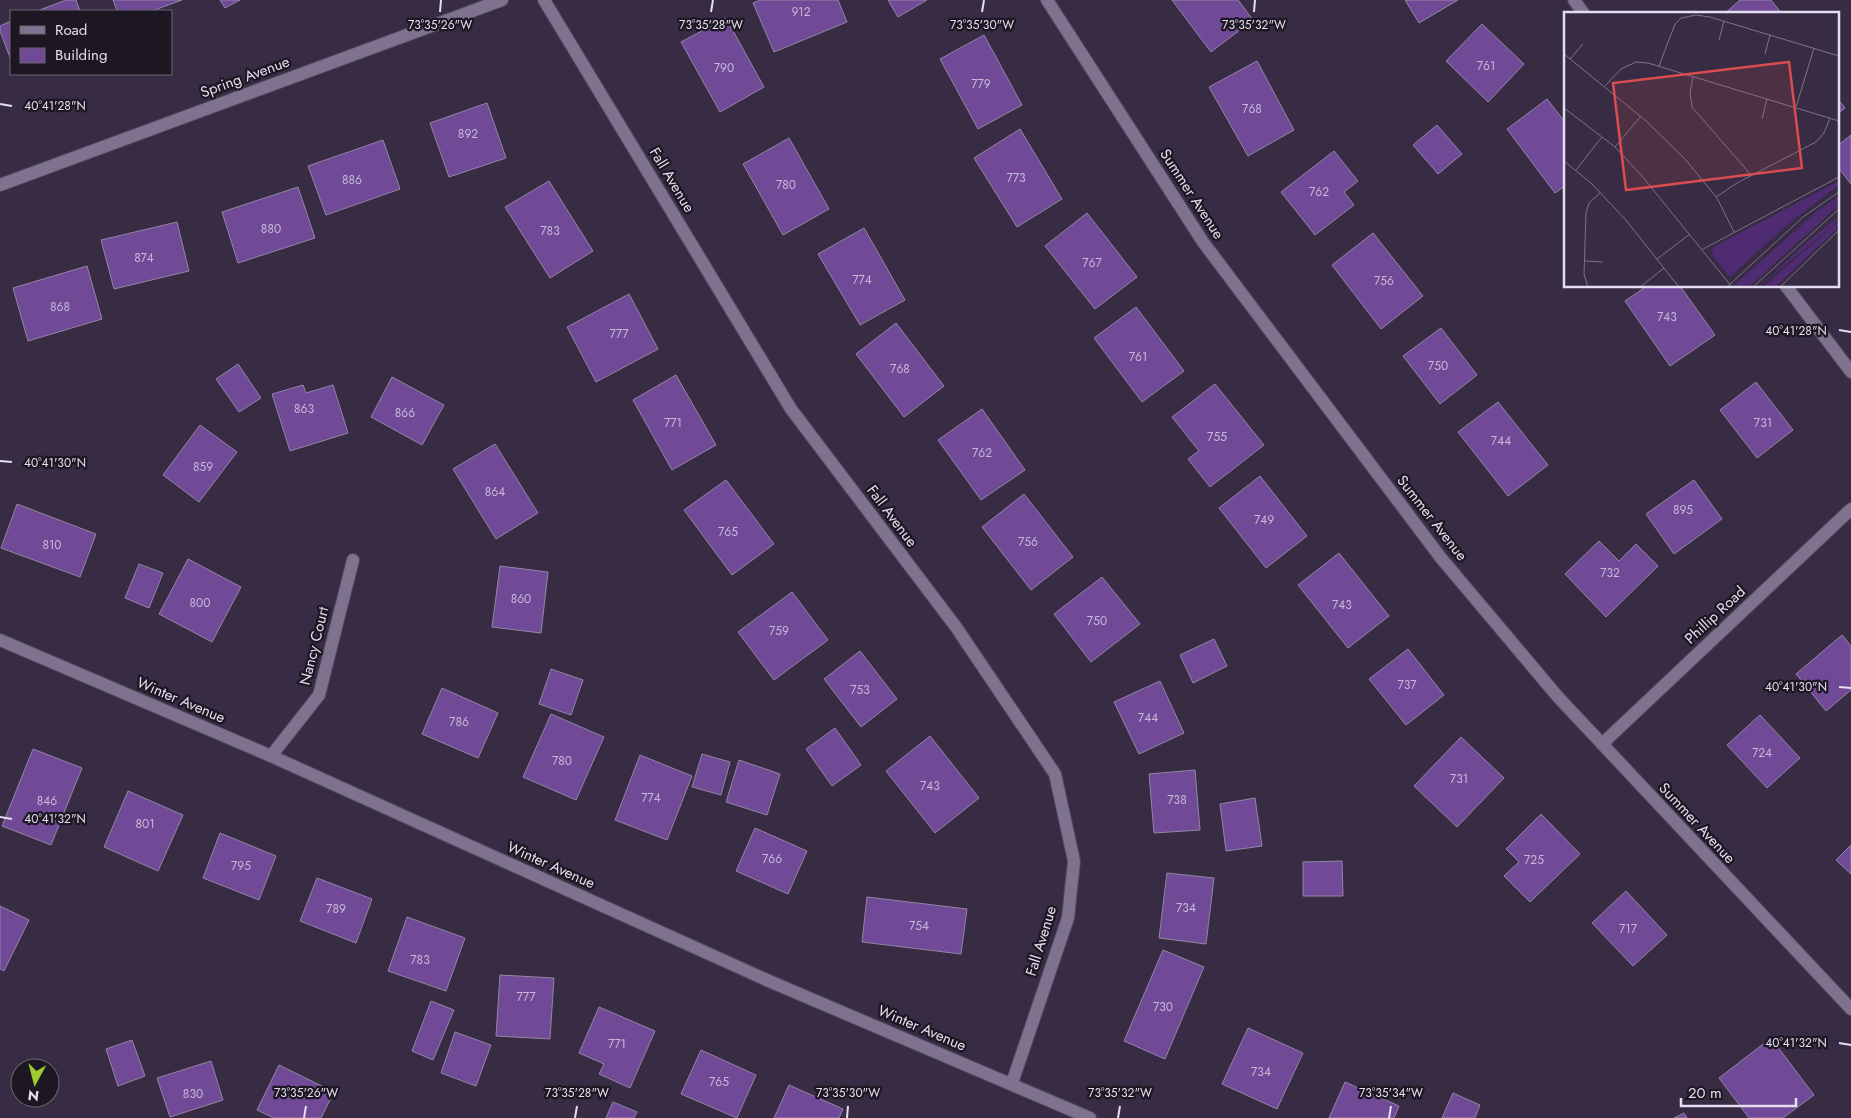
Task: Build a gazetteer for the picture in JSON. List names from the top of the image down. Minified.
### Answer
{"streets":{"street":["Spring Avenue","Fall Avenue","Summer Avenue","Phillip Road","Nancy Court","Winter Avenue"]},"crossings":[["Fall Avenue","Winter Avenue"],["Summer Avenue","Phillip Road"],["Nancy Court","Winter Avenue"]],"house_numbers":["912","761","790","779","768","892","773","886","780","762","880","783","874","767","774","756","868","743","777","761","750","768","863","866","771","731","755","744","762","859","864","895","749","765","756","810","732","860","800","743","750","759","737","753","744","786","724","780","731","743","774","738","846","801","766","725","795","734","789","754","717","783","777","730","771","734","765","830"],"legend":["Road","Building"],"scale_bar":"20 m","north":"bottom","coordinates":["73°35'26\"W","73°35'28\"W","73°35'30\"W","73°35'32\"W","40°41'28\"N","40°41'30\"N","40°41'32\"N","73°35'34\"W"]}
